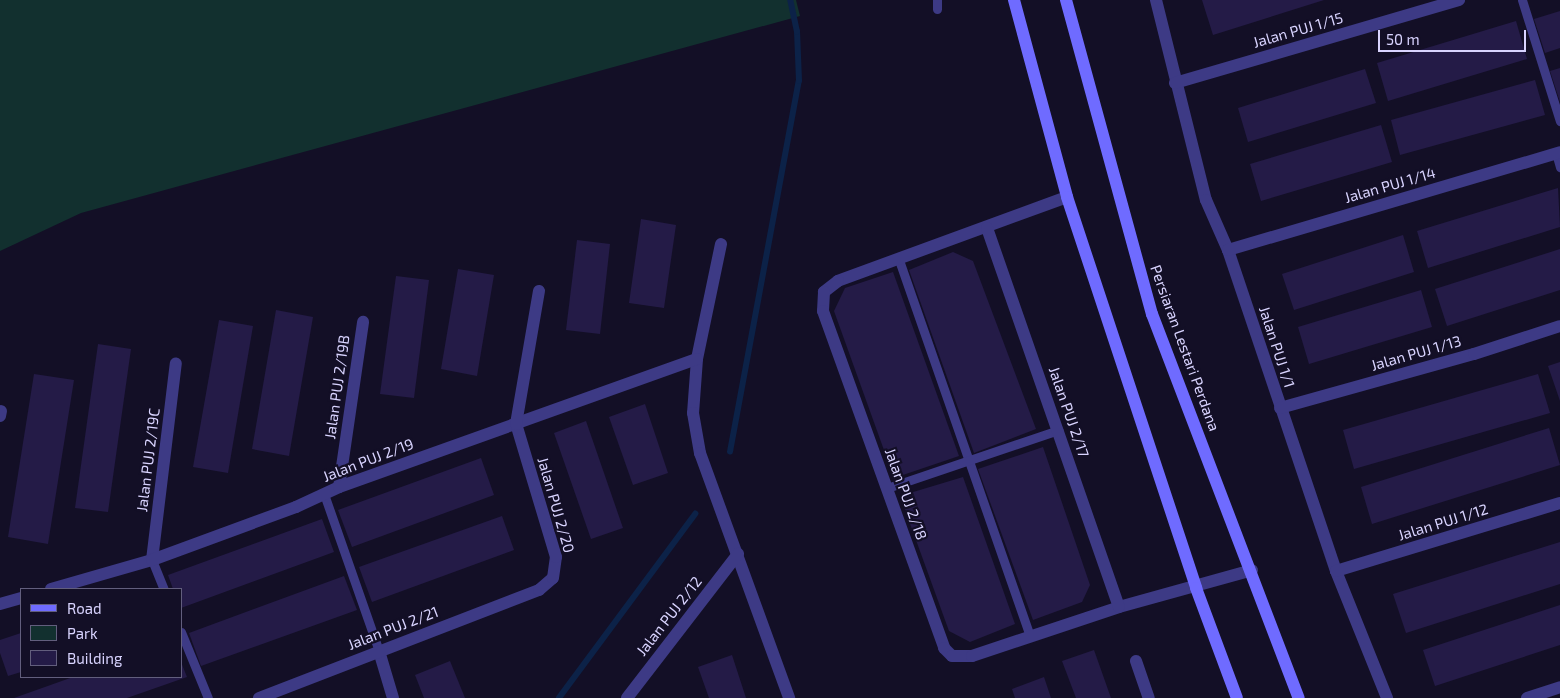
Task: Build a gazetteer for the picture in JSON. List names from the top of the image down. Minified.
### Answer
{"streets":{"main road":["Persiaran Lestari Perdana"],"street":["Jalan PUJ 1/15","Jalan PUJ 1/14","Jalan PUJ 1/1","Jalan PUJ 1/13","Jalan PUJ 2/19B","Jalan PUJ 2/17","Jalan PUJ 2/19C","Jalan PUJ 2/19","Jalan PUJ 2/18","Jalan PUJ 2/20","Jalan PUJ 1/12","Jalan PUJ 2/12","Jalan PUJ 2/21"]},"crossings":[["Jalan PUJ 1/15","Jalan PUJ 1/1"],["Jalan PUJ 1/14","Jalan PUJ 1/1"],["Jalan PUJ 1/1","Jalan PUJ 1/13"],["Jalan PUJ 1/1","Jalan PUJ 1/12"],["Persiaran Lestari Perdana","Jalan PUJ 2/18"],["Jalan PUJ 2/19B","Jalan PUJ 2/19"],["Jalan PUJ 2/17","Jalan PUJ 2/18"],["Jalan PUJ 2/19C","Jalan PUJ 2/19"],["Jalan PUJ 2/19","Jalan PUJ 2/20"],["Jalan PUJ 2/20","Jalan PUJ 2/21"]],"legend":["Road","Park","Building"],"scale_bar":"50 m"}
